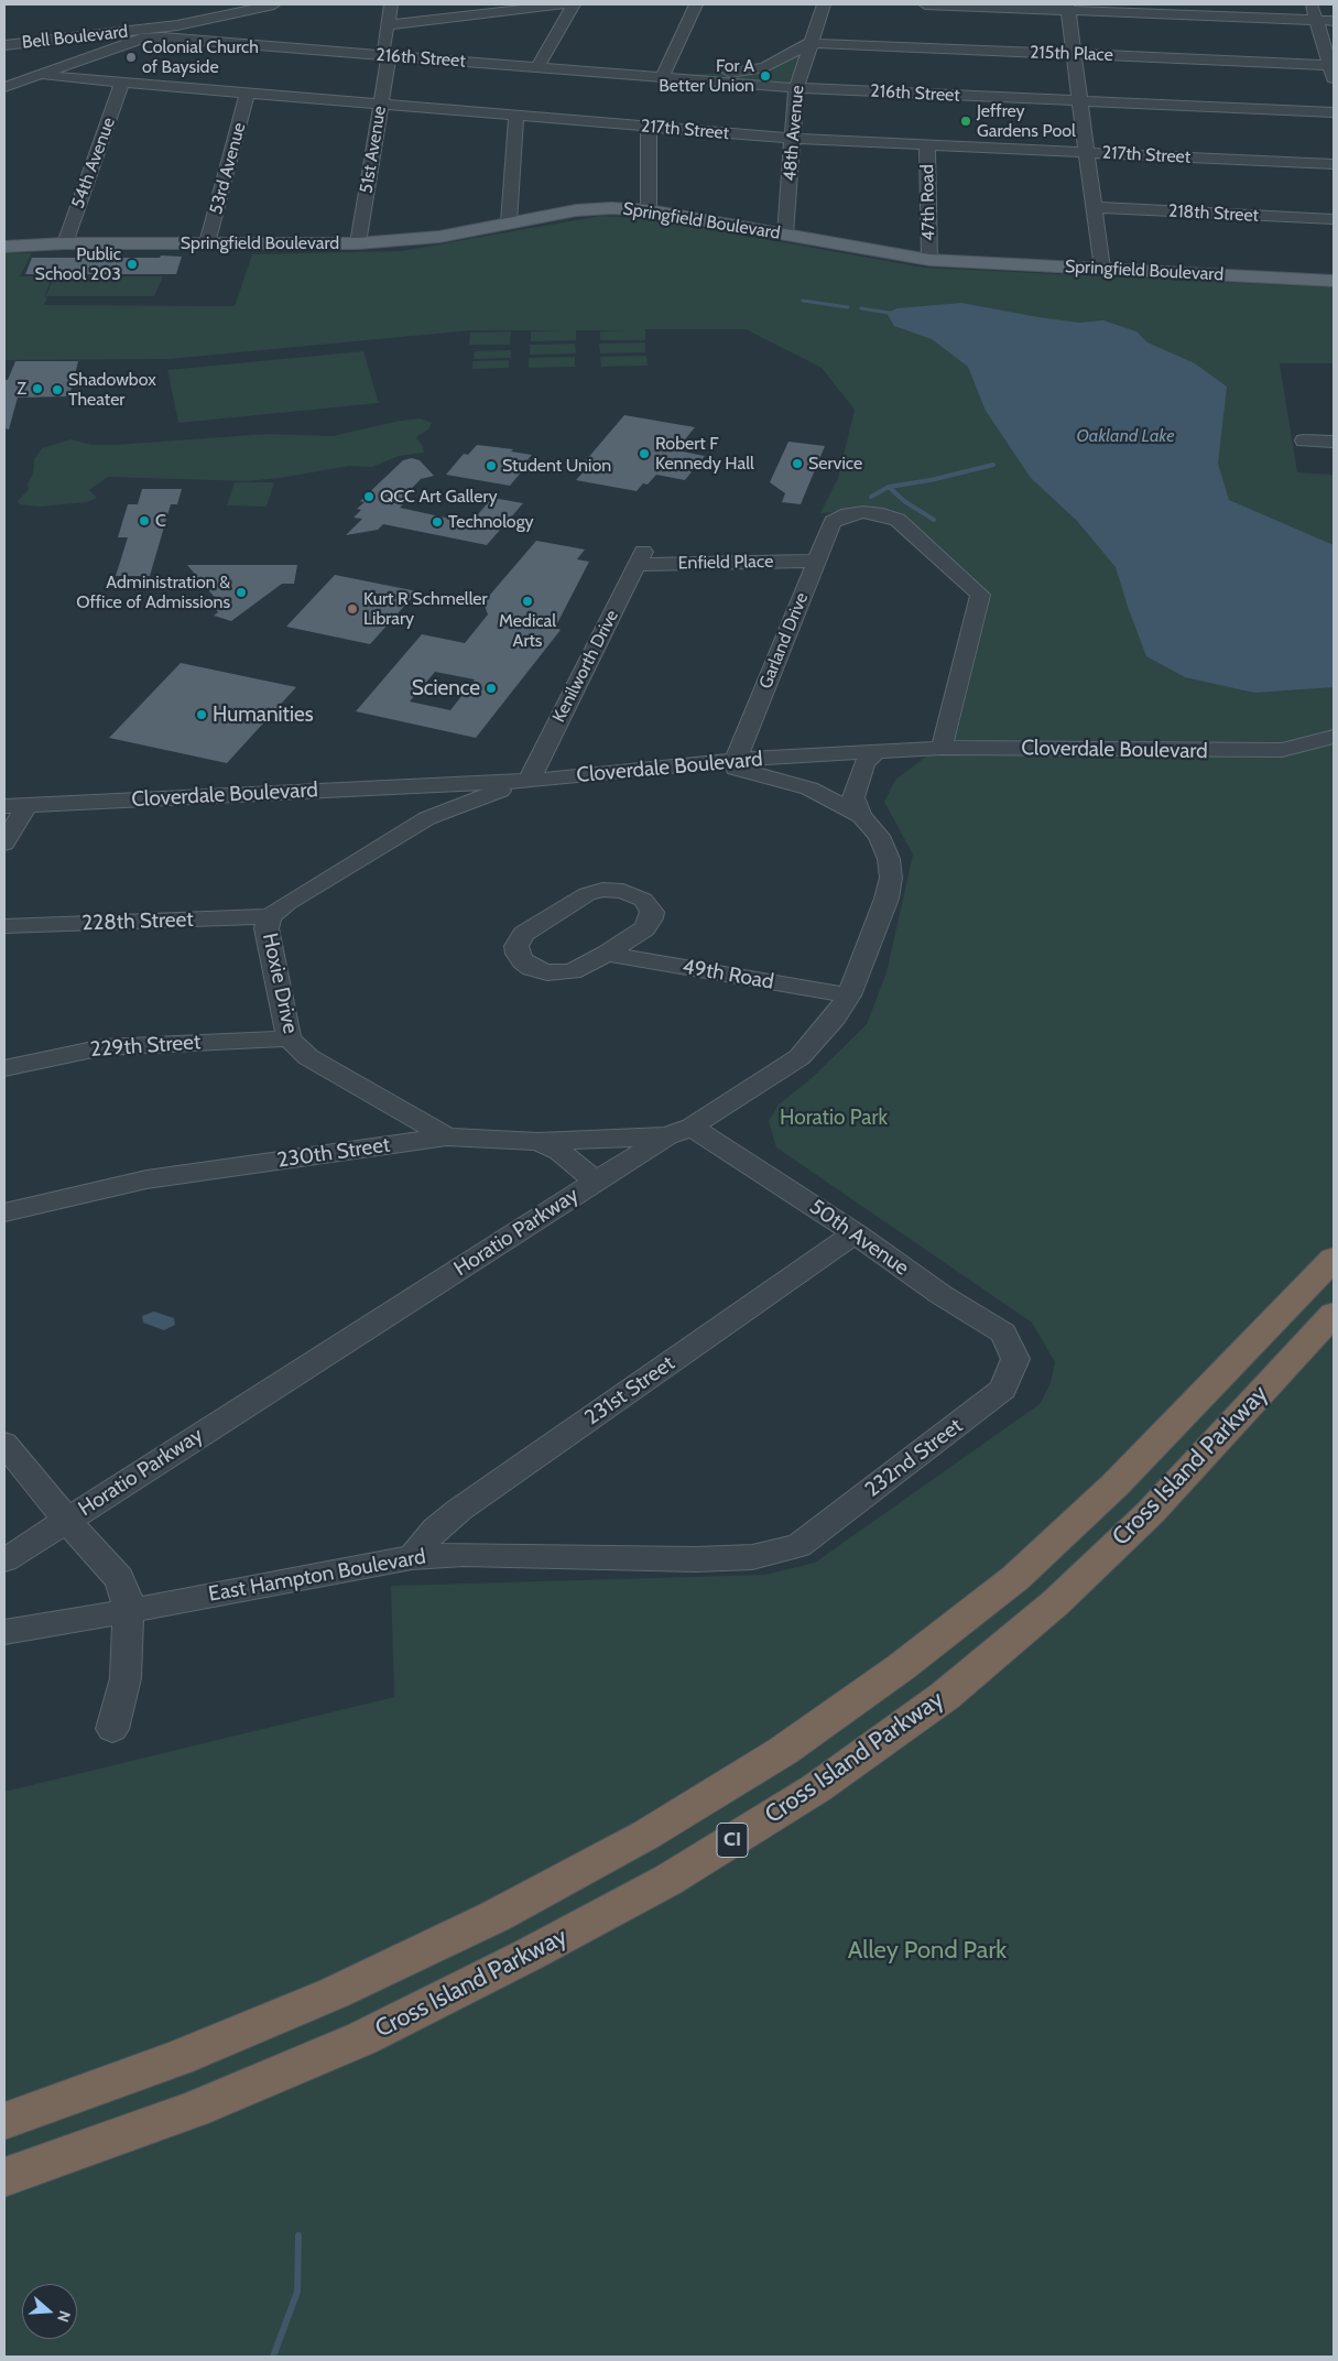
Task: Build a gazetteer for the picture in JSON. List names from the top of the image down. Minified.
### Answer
{"streets":{"highway":["Cross Island Parkway","CI"],"main road":["Springfield Boulevard"],"street":["Bell Boulevard","215th Place","216th Street","217th Street","48th Avenue","51st Avenue","54th Avenue","53rd Avenue","47th Road","218th Street","Enfield Place","Garland Drive","Kenilworth Drive","Cloverdale Boulevard","228th Street","49th Road","Hoxie Drive","229th Street","230th Street","Horatio Parkway","50th Avenue","231st Street","232nd Street","East Hampton Boulevard"]},"crossings":[["215th Place","216th Street"],["215th Place","48th Avenue"],["216th Street","48th Avenue"],["216th Street","51st Avenue"],["217th Street","48th Avenue"],["217th Street","51st Avenue"],["217th Street","54th Avenue"],["217th Street","53rd Avenue"],["217th Street","47th Road"],["48th Avenue","Springfield Boulevard"],["51st Avenue","Springfield Boulevard"],["54th Avenue","Springfield Boulevard"],["53rd Avenue","Springfield Boulevard"],["47th Road","Springfield Boulevard"],["Enfield Place","Garland Drive"],["Enfield Place","Kenilworth Drive"],["Garland Drive","Cloverdale Boulevard"],["Kenilworth Drive","Cloverdale Boulevard"],["Kenilworth Drive","Hoxie Drive"],["Cloverdale Boulevard","Hoxie Drive"],["Cloverdale Boulevard","Horatio Parkway"],["228th Street","Hoxie Drive"],["49th Road","Horatio Parkway"],["Hoxie Drive","229th Street"],["Hoxie Drive","230th Street"],["230th Street","Horatio Parkway"],["Horatio Parkway","50th Avenue"],["50th Avenue","231st Street"],["50th Avenue","232nd Street"],["231st Street","East Hampton Boulevard"],["232nd Street","East Hampton Boulevard"]],"water":["Oakland Lake"],"parks":["Horatio Park","Alley Pond Park"],"places":["Colonial Church of Bayside","For A Better Union","Jeffrey Gardens Pool","Public School 203","Z","Shadowbox Theater","Robert F Kennedy Hall","Service","Student Union","QCC Art Gallery","C","Technology","Administration & Office of Admissions","Medical Arts","Kurt R Schmeller Library","Science","Humanities"],"north":"right"}
